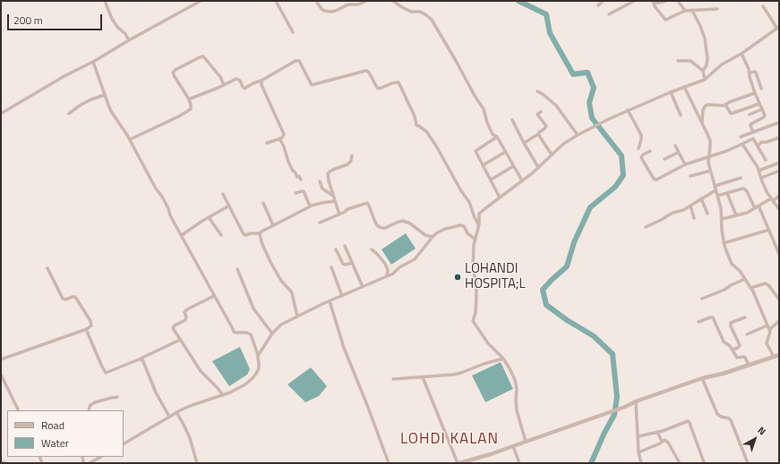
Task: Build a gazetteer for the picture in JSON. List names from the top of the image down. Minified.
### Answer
{"districts":["LOHDI KALAN"],"places":["LOHANDI HOSPITA;L"],"legend":["Road","Water"],"scale_bar":"200 m","north":"top right"}
